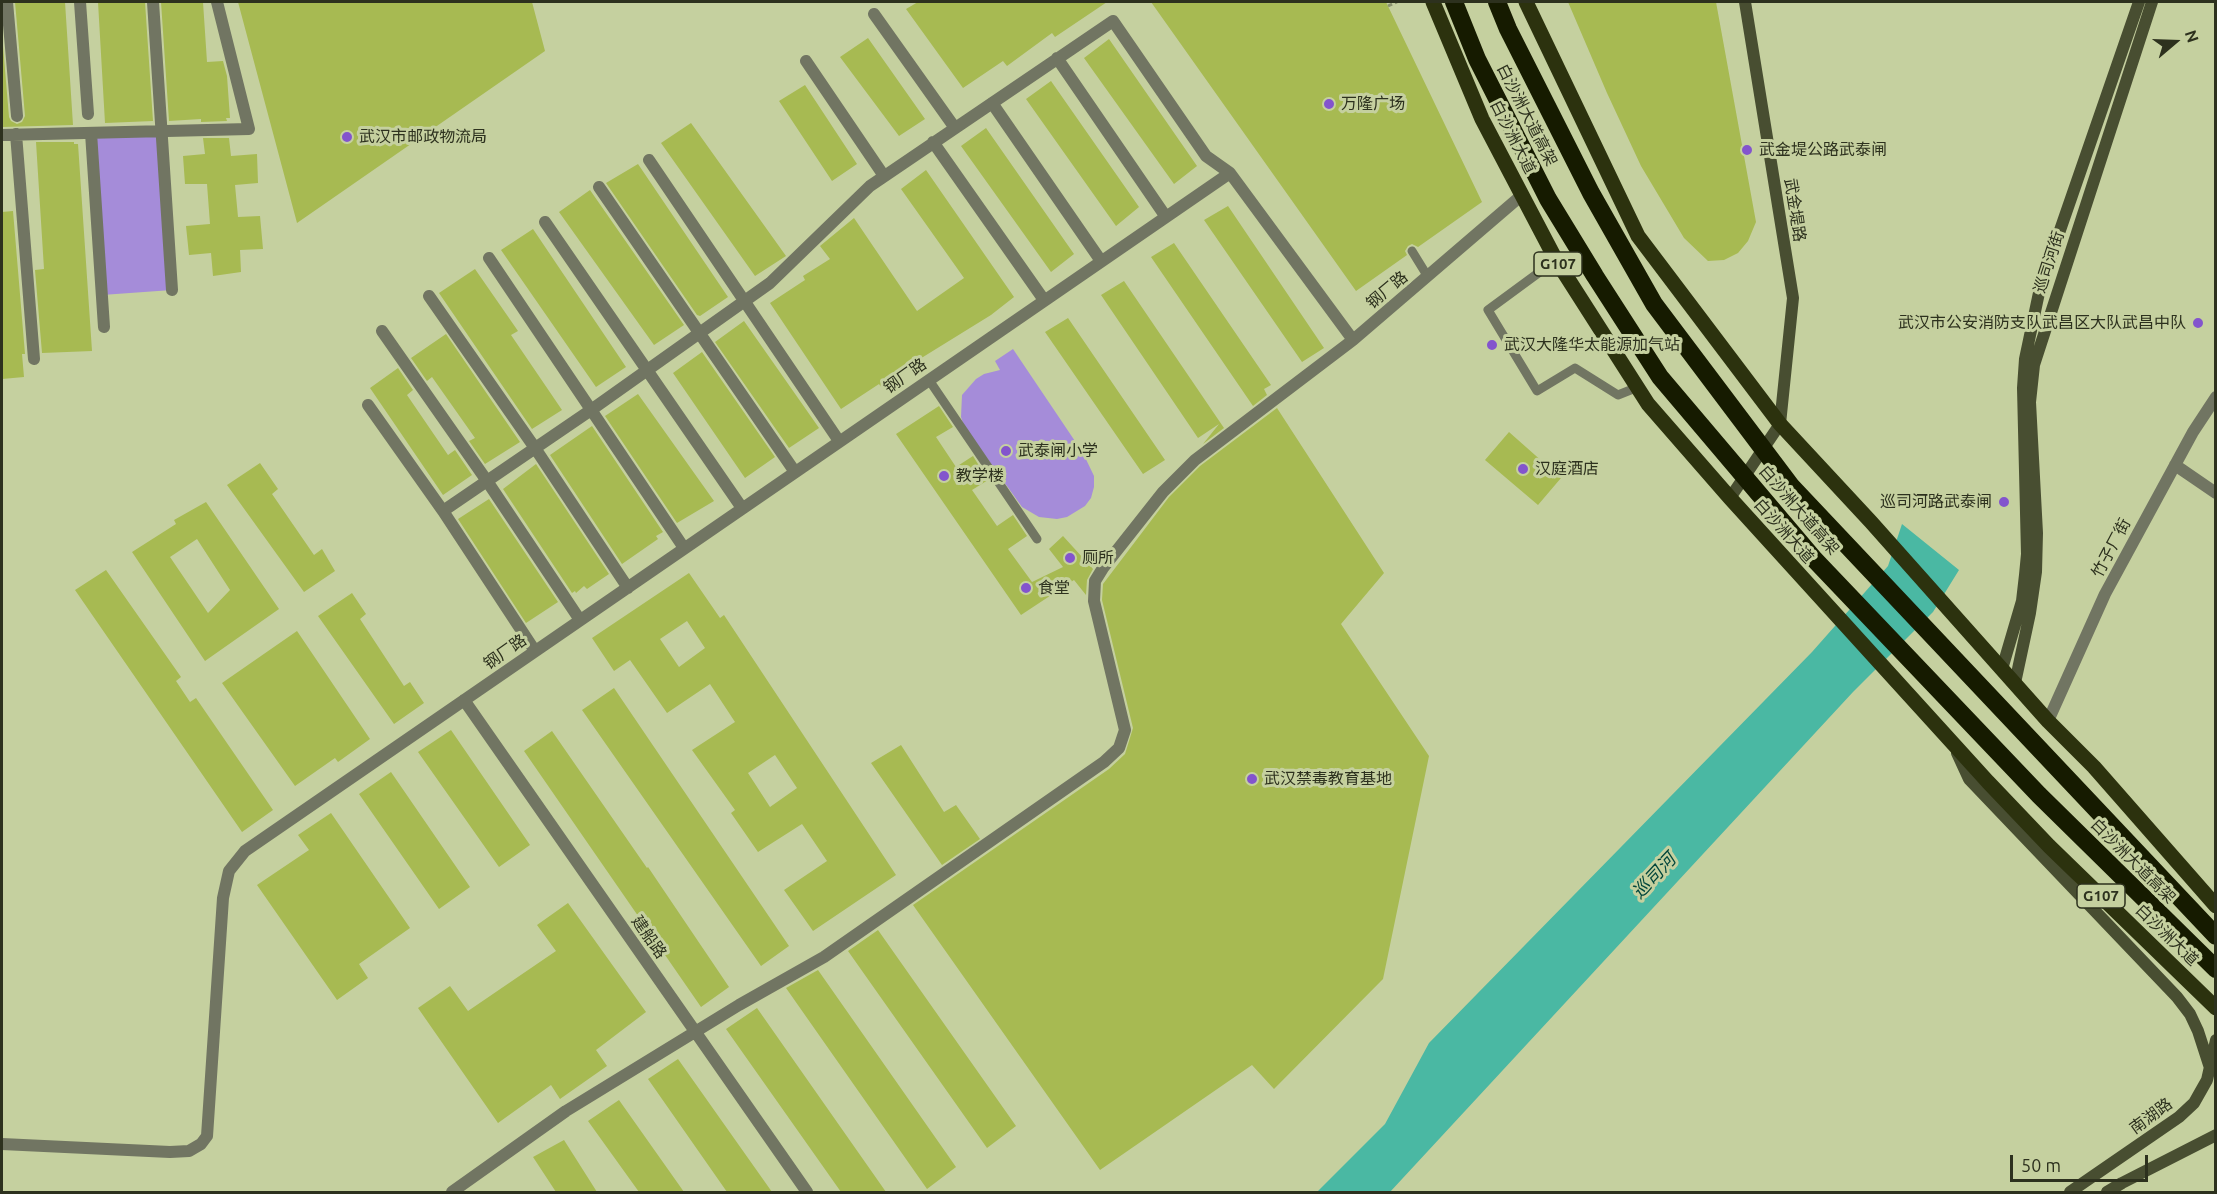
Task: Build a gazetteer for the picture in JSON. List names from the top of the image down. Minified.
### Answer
{"streets":{"highway":["白沙洲大道高架"],"main road":["白沙洲大道","G107"],"street":["武金堤路","巡司河街","钢厂路","竹子厂街","建船路","南湖路"]},"crossings":[["白沙洲大道","钢厂路"],["钢厂路","建船路"]],"water":["巡司河"],"places":["万隆广场","武汉市邮政物流局","武金堤公路武泰闸","武汉市公安消防支队武昌区大队武昌中队","武汉大隆华太能源加气站","武泰闸小学","汉庭酒店","教学楼","巡司河路武泰闸","厕所","食堂","武汉禁毒教育基地"],"scale_bar":"50 m","north":"right"}
